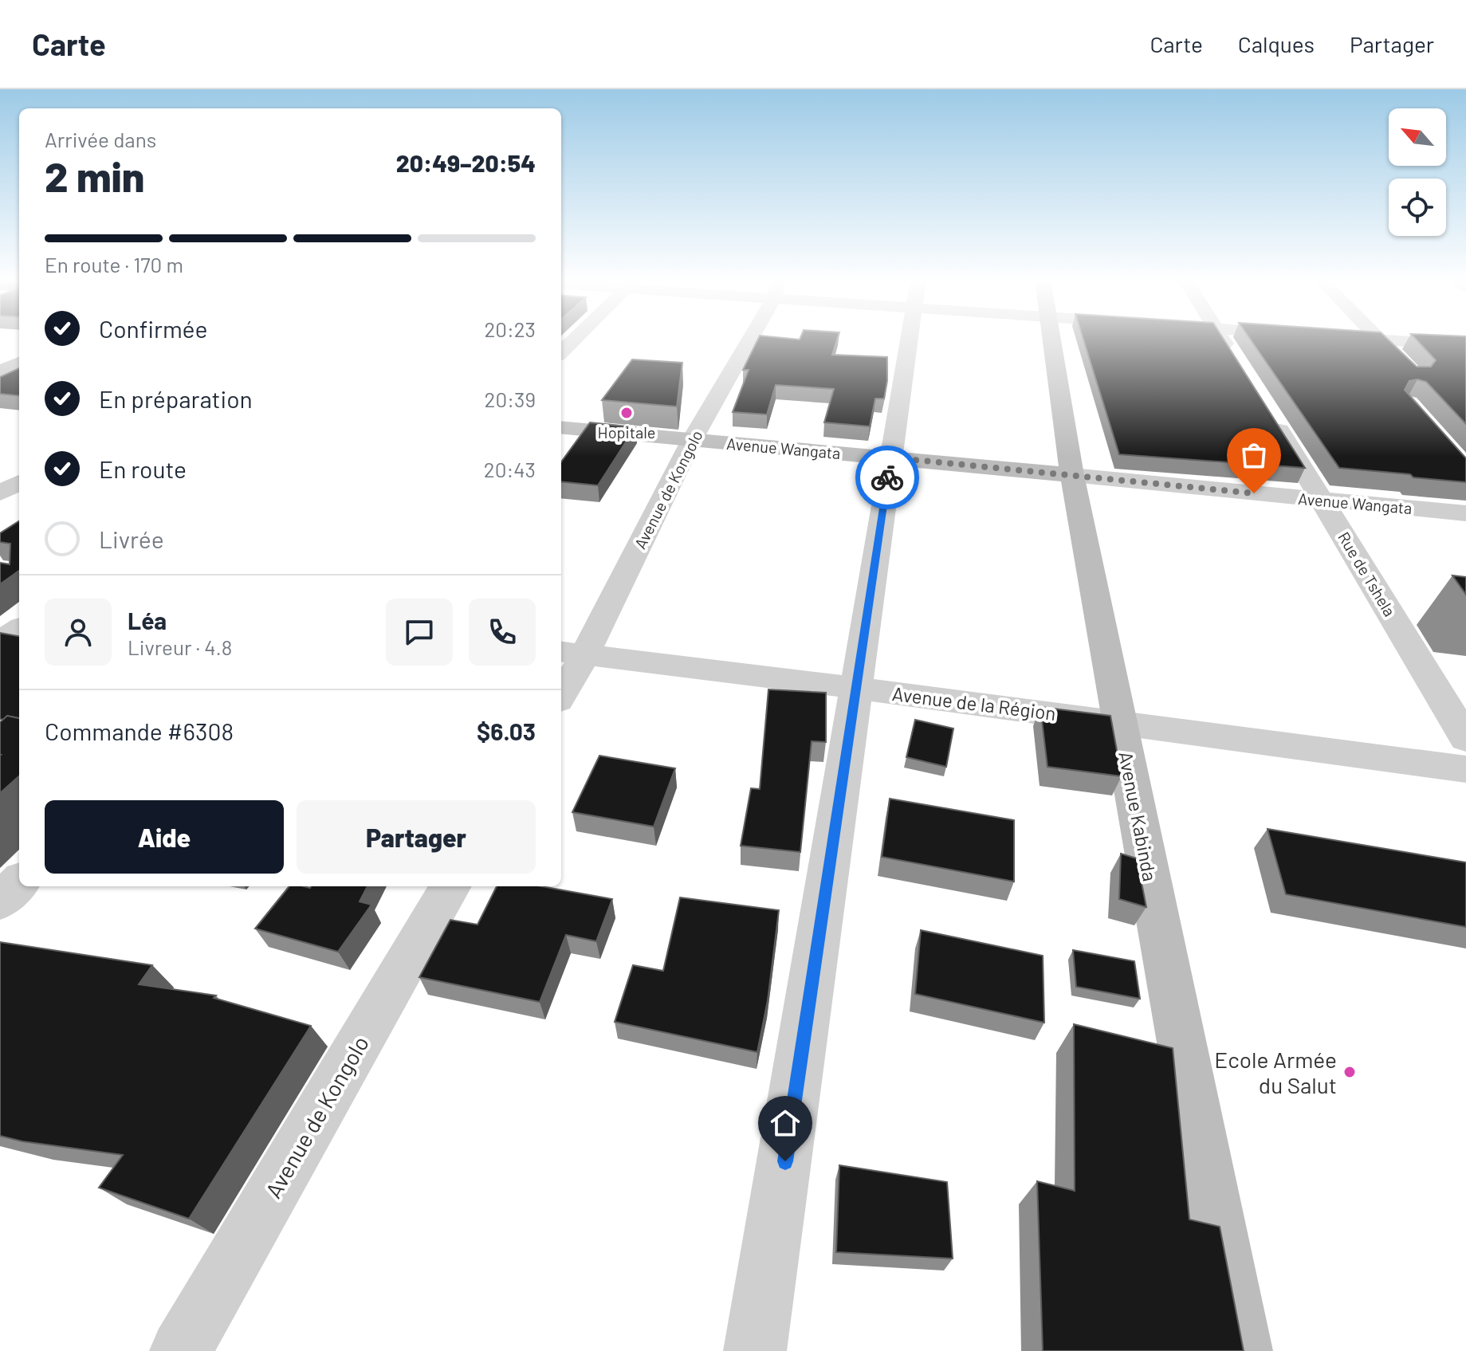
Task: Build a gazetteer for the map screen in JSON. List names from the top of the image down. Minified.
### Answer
{"streets":{"street":["Avenue Wangata","Avenue de Kongolo","Rue de Tshela","Avenue de la Région","Avenue Kabinda"]},"crossings":[["Avenue Wangata","Avenue de Kongolo"],["Avenue Wangata","Rue de Tshela"],["Avenue Wangata","Avenue Kabinda"],["Avenue de Kongolo","Avenue de la Région"],["Avenue de la Région","Avenue Kabinda"]],"places":["Hopitale","Ecole Armée du Salut"],"north":"top left","page":{"header":"Carte","nav":["Carte","Calques","Partager"],"heading":["2 min","Arrivée dans","20:49–20:54"],"panel":["Léa","Livreur · 4.8","Commande #6308","$6.03"],"bar":"En route · 170 m","list":[["Confirmée","20:23"],["En préparation","20:39"],["En route","20:43"],"Livrée"],"buttons":["Aide","Partager"]}}
